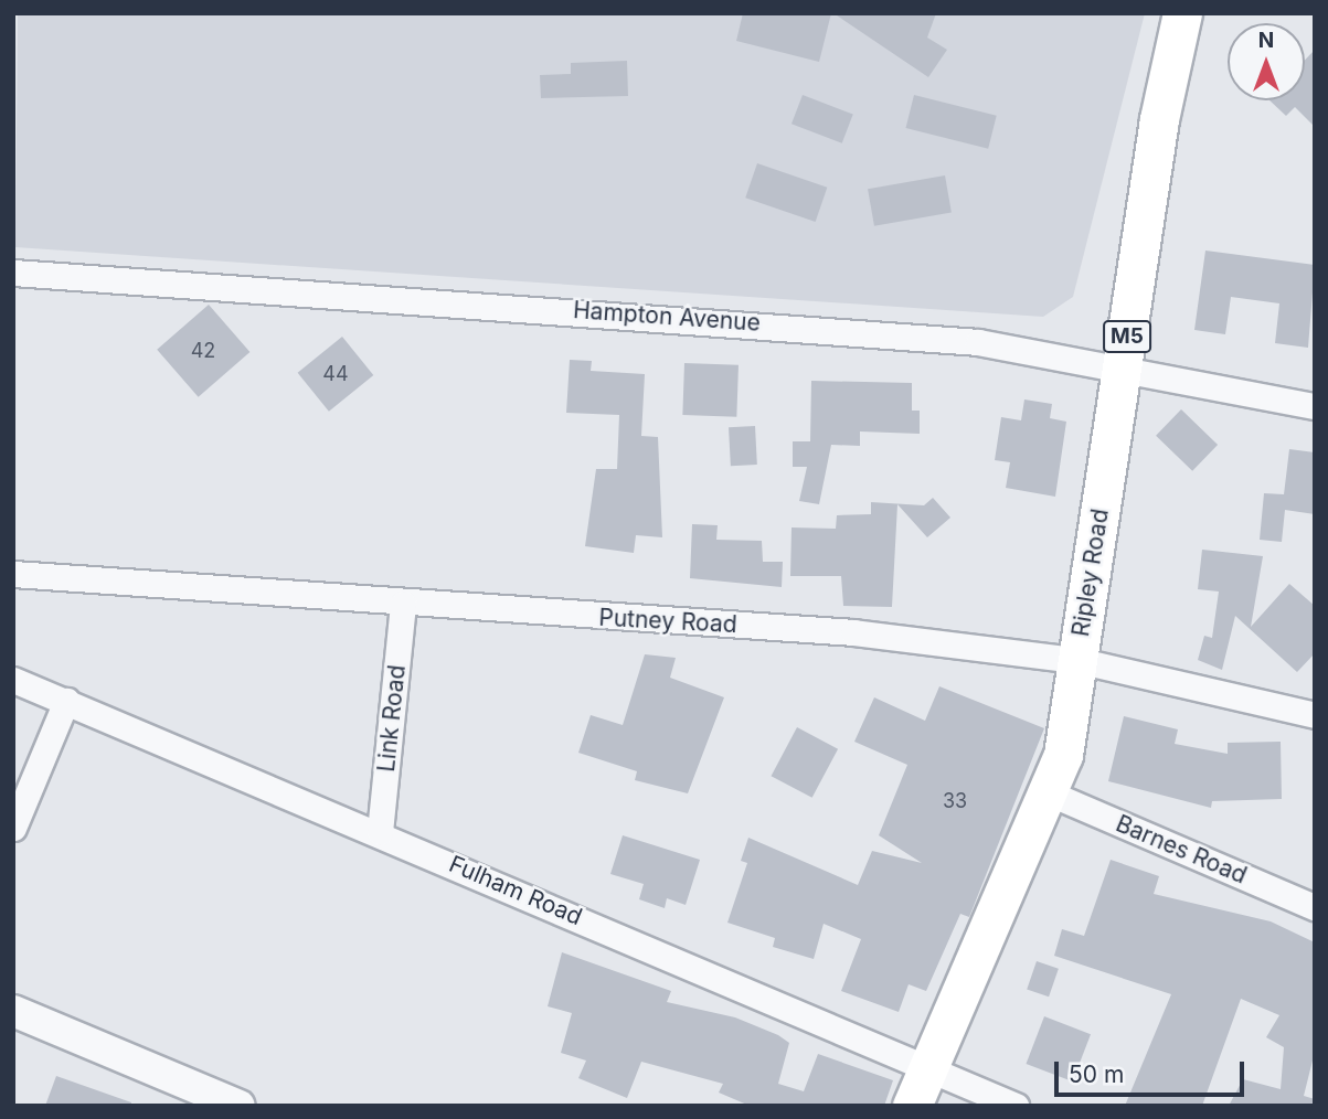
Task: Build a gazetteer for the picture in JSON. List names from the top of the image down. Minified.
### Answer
{"streets":{"main road":["M5","Ripley Road"],"street":["Hampton Avenue","Putney Road","Link Road","Barnes Road","Fulham Road"]},"crossings":[["Hampton Avenue","Ripley Road"],["Ripley Road","Putney Road"],["Ripley Road","Barnes Road"],["Ripley Road","Fulham Road"],["Putney Road","Link Road"],["Link Road","Fulham Road"]],"house_numbers":["42","44","33"],"scale_bar":"50 m","north":"top"}
